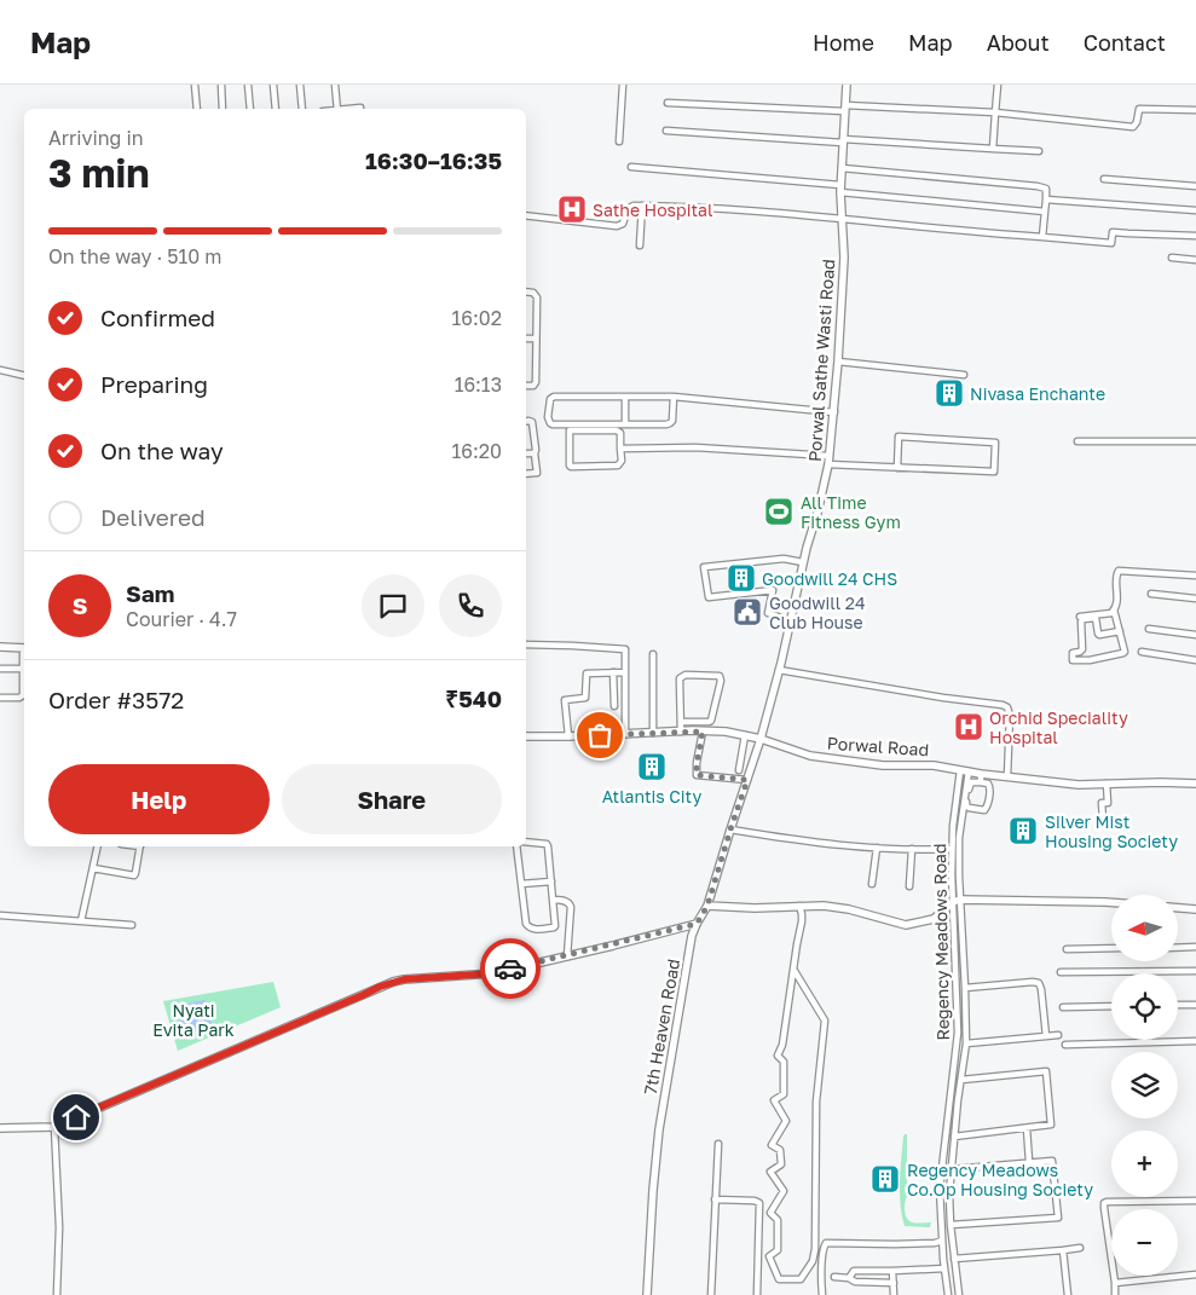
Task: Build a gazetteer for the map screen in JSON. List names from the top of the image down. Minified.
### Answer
{"streets":{"street":["Porwal Sathe Wasti Road","Porwal Road","Regency Meadows Road","7th Heaven Road"]},"crossings":[["Porwal Sathe Wasti Road","Porwal Road"],["Porwal Sathe Wasti Road","7th Heaven Road"],["Porwal Road","Regency Meadows Road"],["Porwal Road","7th Heaven Road"]],"parks":["Nyati Evita Park"],"places":{"hospital":["Sathe Hospital","Orchid Speciality Hospital"],"building":["Nivasa Enchante","Goodwill 24 CHS","Atlantis City","Silver Mist Housing Society","Regency Meadows Co.Op Housing Society"],"sports":["All Time Fitness Gym"],"public building":["Goodwill 24 Club House"]},"north":"left","page":{"header":"Map","nav":["Home","Map","About","Contact"],"heading":["3 min","Arriving in","16:30–16:35"],"panel":["Sam","Courier · 4.7","Order #3572","₹540"],"bar":"On the way · 510 m","list":[["Confirmed","16:02"],["Preparing","16:13"],["On the way","16:20"],"Delivered"],"round":"S","buttons":["Help","Share"],"map_buttons":["+","−"]}}
